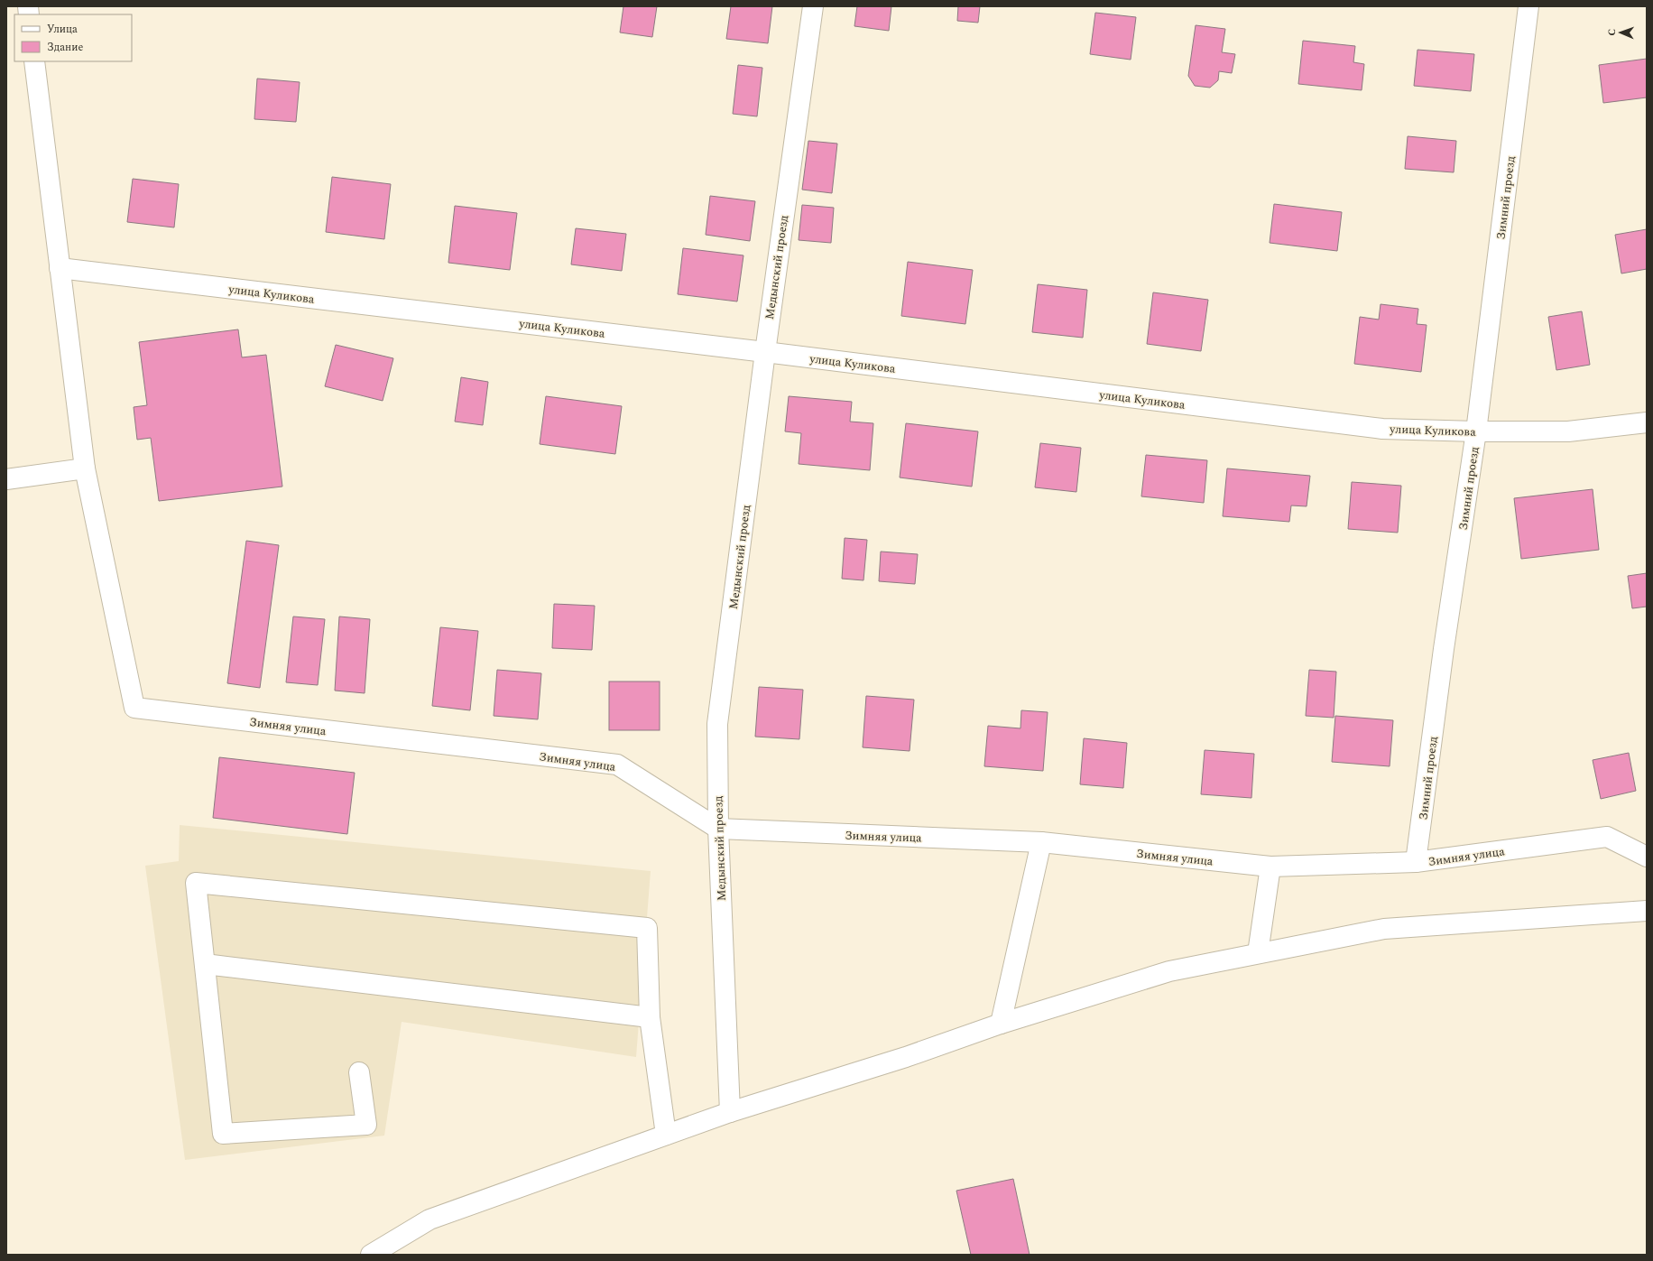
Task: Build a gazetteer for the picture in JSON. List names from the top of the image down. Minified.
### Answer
{"streets":{"street":["Зимний проезд","Медынский проезд","улица Куликова","Зимняя улица"]},"crossings":[["Зимний проезд","улица Куликова"],["Зимний проезд","Зимняя улица"],["Медынский проезд","улица Куликова"],["Медынский проезд","Зимняя улица"]],"legend":["Улица","Здание"],"north":"left"}
